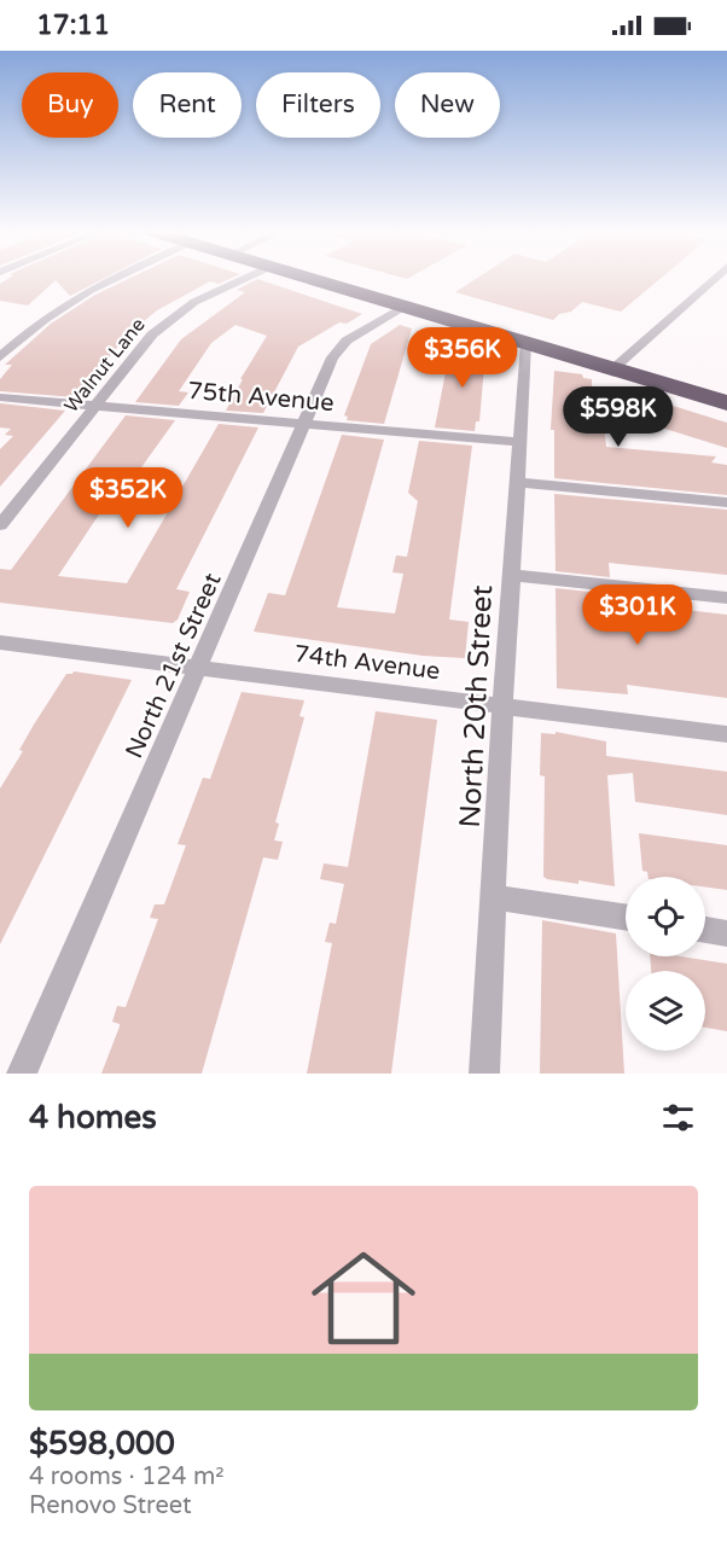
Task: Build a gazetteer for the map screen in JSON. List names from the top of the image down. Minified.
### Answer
{"streets":{"street":["Walnut Lane","75th Avenue","74th Avenue","North 21st Street","North 20th Street"]},"crossings":[["Walnut Lane","75th Avenue"],["75th Avenue","North 21st Street"],["75th Avenue","North 20th Street"],["74th Avenue","North 21st Street"],["74th Avenue","North 20th Street"]],"page":{"status":"17:11","chip":["Buy","Rent","Filters","New"],"price":["$356K","$598K","$352K","$301K"],"heading":"4 homes","list":[{"name":"$598,000","note":"4 rooms · 124 m² · Renovo Street"}]}}
